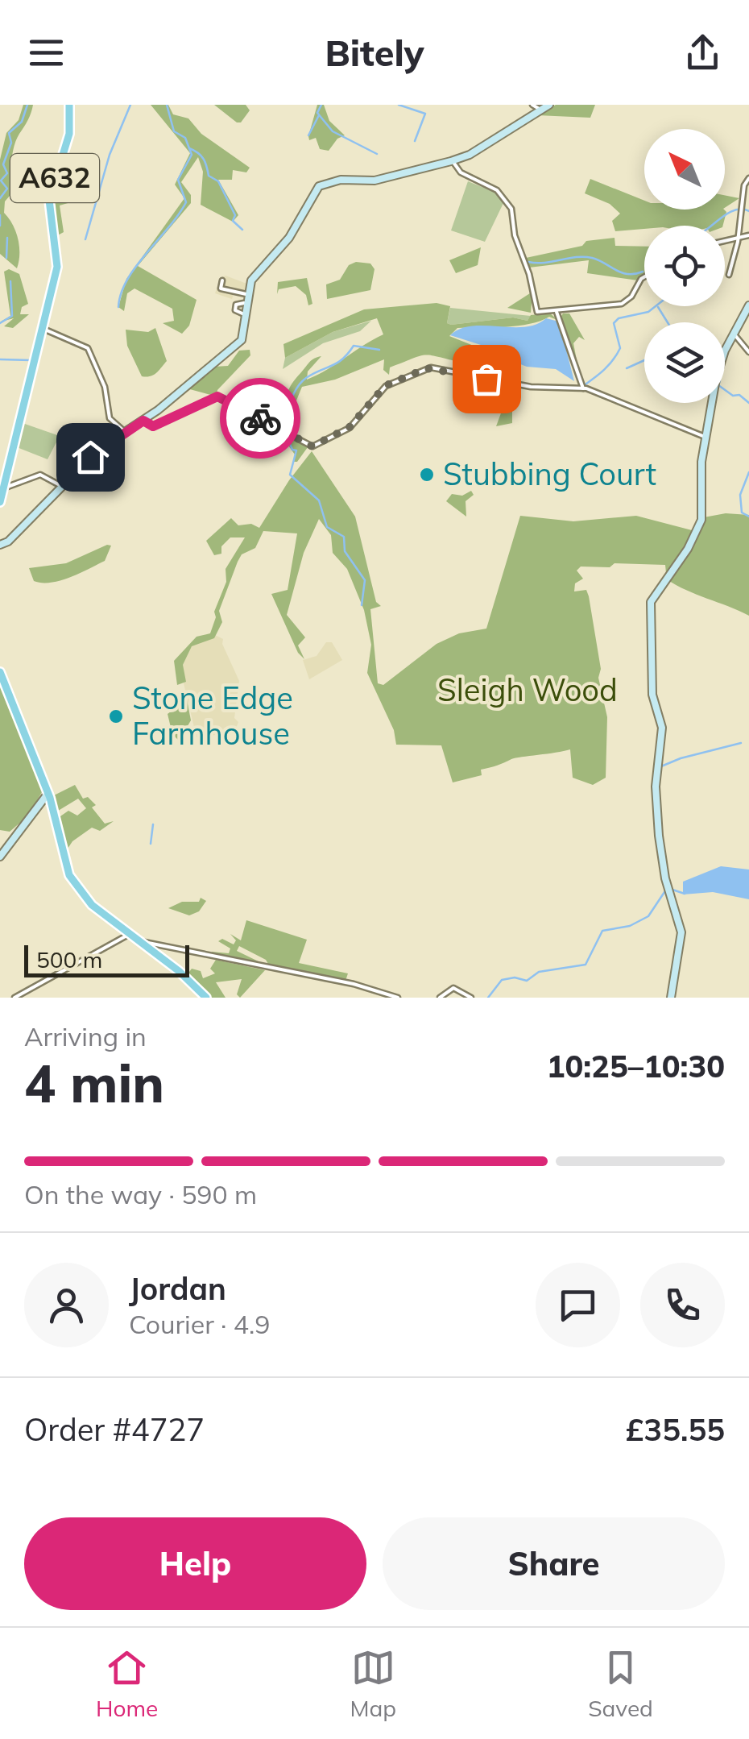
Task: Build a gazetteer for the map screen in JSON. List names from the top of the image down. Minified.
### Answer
{"streets":{"main road":["A632"]},"parks":["Sleigh Wood"],"places":["Stubbing Court","Stone Edge Farmhouse"],"scale_bar":"500 m","north":"top left","page":{"header":"Bitely","scale":"500 m","heading":["4 min","Arriving in","10:25–10:30"],"panel":["Jordan","Courier · 4.9","Order #4727","£35.55"],"bar":"On the way · 590 m","buttons":["Help","Share"],"tabs":["Home","Map","Saved"]}}
